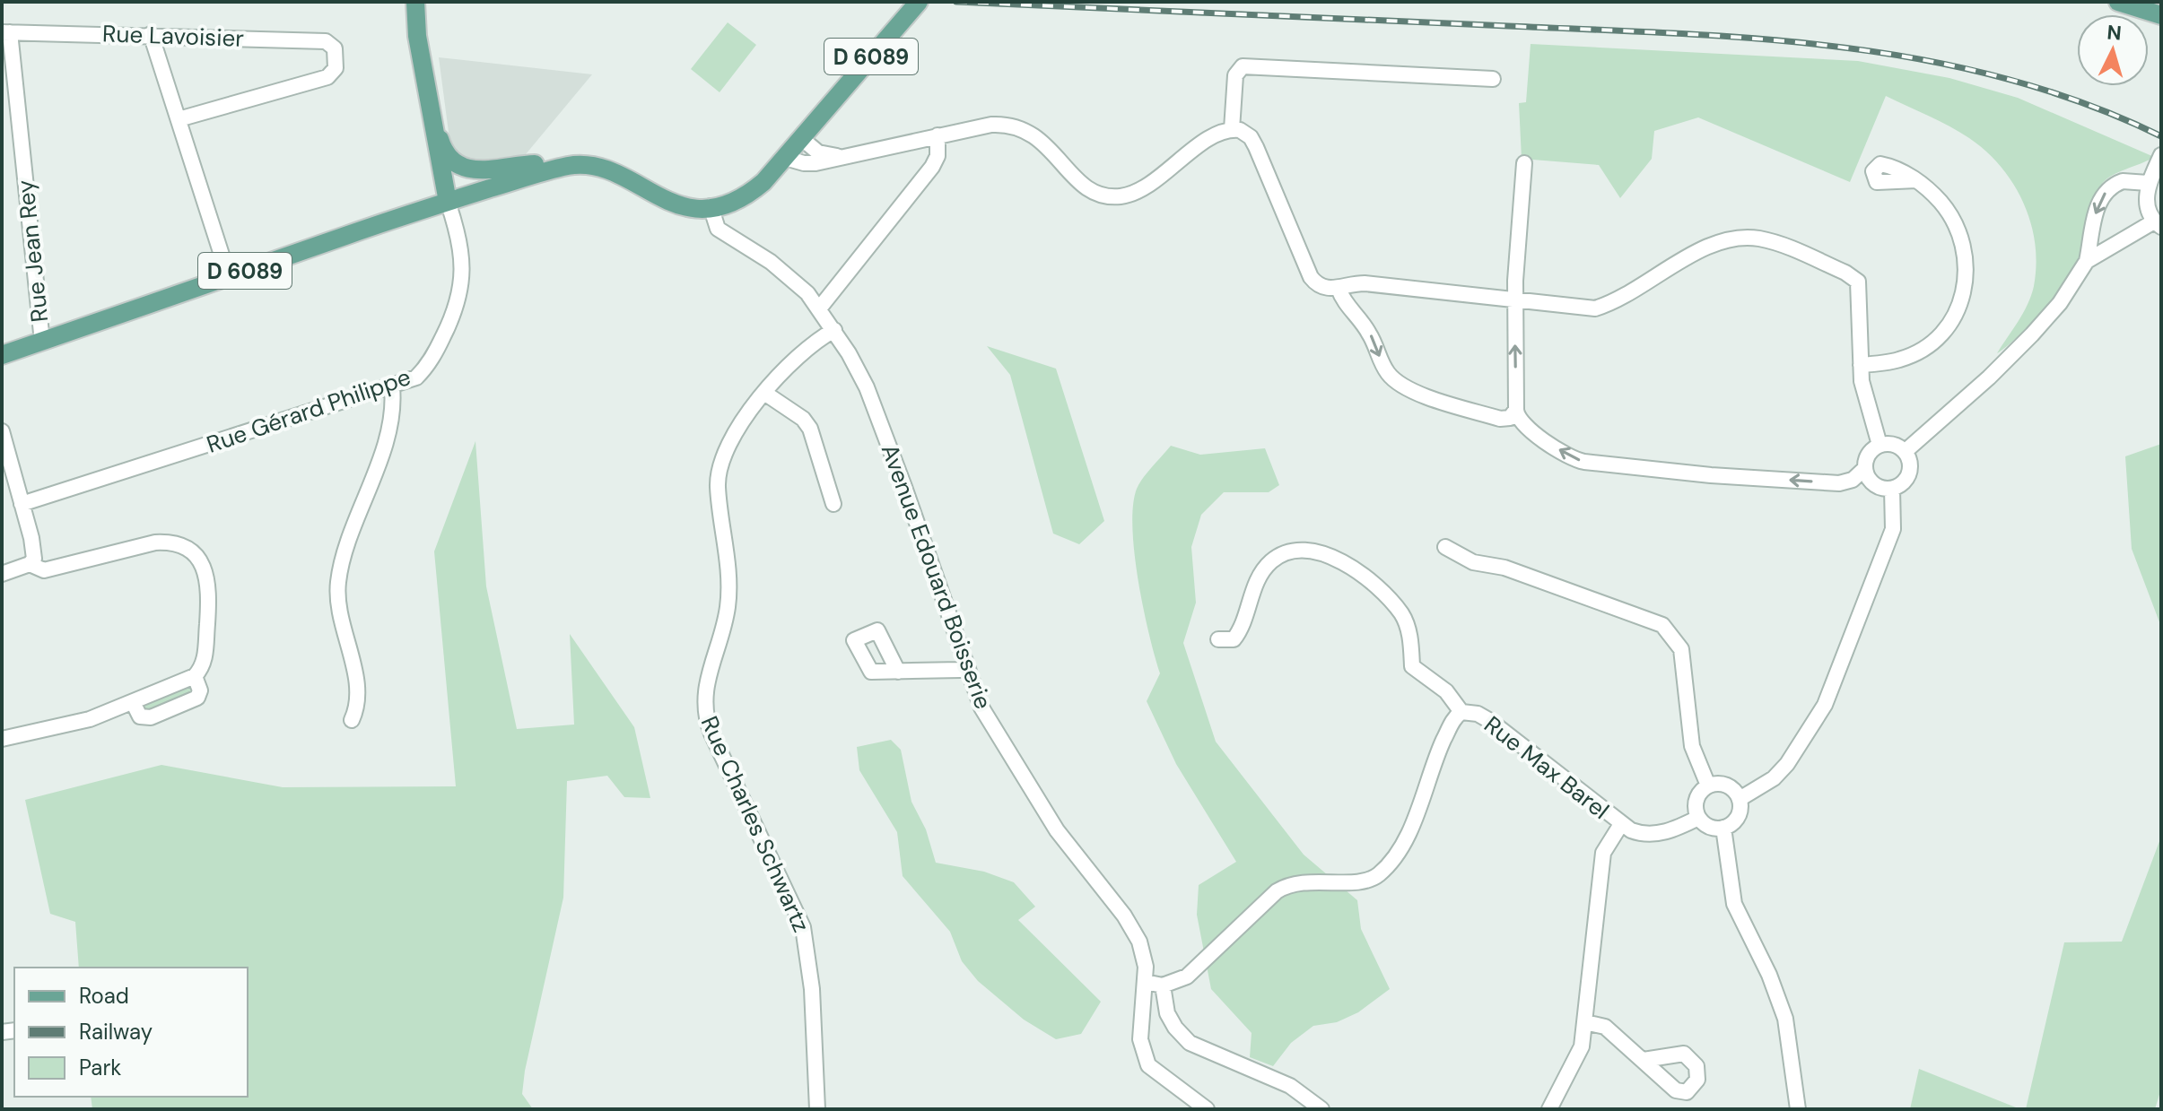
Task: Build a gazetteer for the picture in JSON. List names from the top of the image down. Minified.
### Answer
{"streets":{"main road":["D 6089"],"street":["Rue Lavoisier","Rue Jean Rey","Rue Gérard Philippe","Avenue Edouard Boisserie","Rue Max Barel","Rue Charles Schwartz"]},"crossings":[["Rue Lavoisier","Rue Jean Rey"],["D 6089","Rue Jean Rey"],["D 6089","Rue Gérard Philippe"],["D 6089","Avenue Edouard Boisserie"],["Avenue Edouard Boisserie","Rue Charles Schwartz"]],"legend":["Road","Railway","Park"],"north":"top"}
